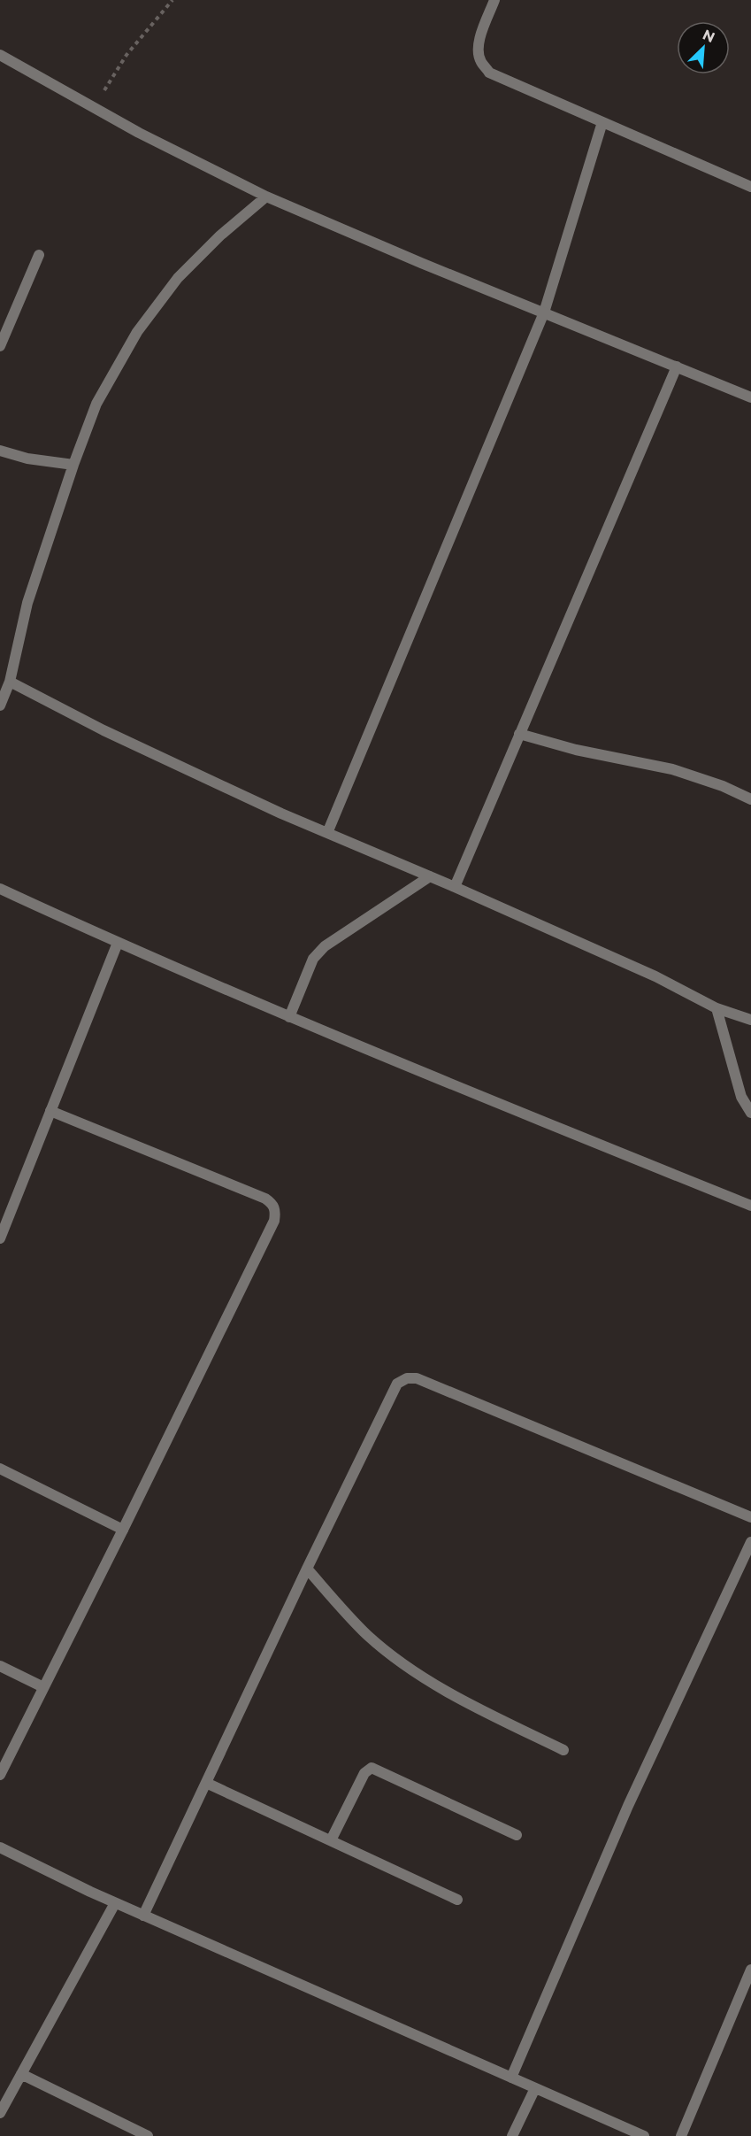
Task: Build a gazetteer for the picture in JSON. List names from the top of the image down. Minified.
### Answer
{"north":"top right"}
